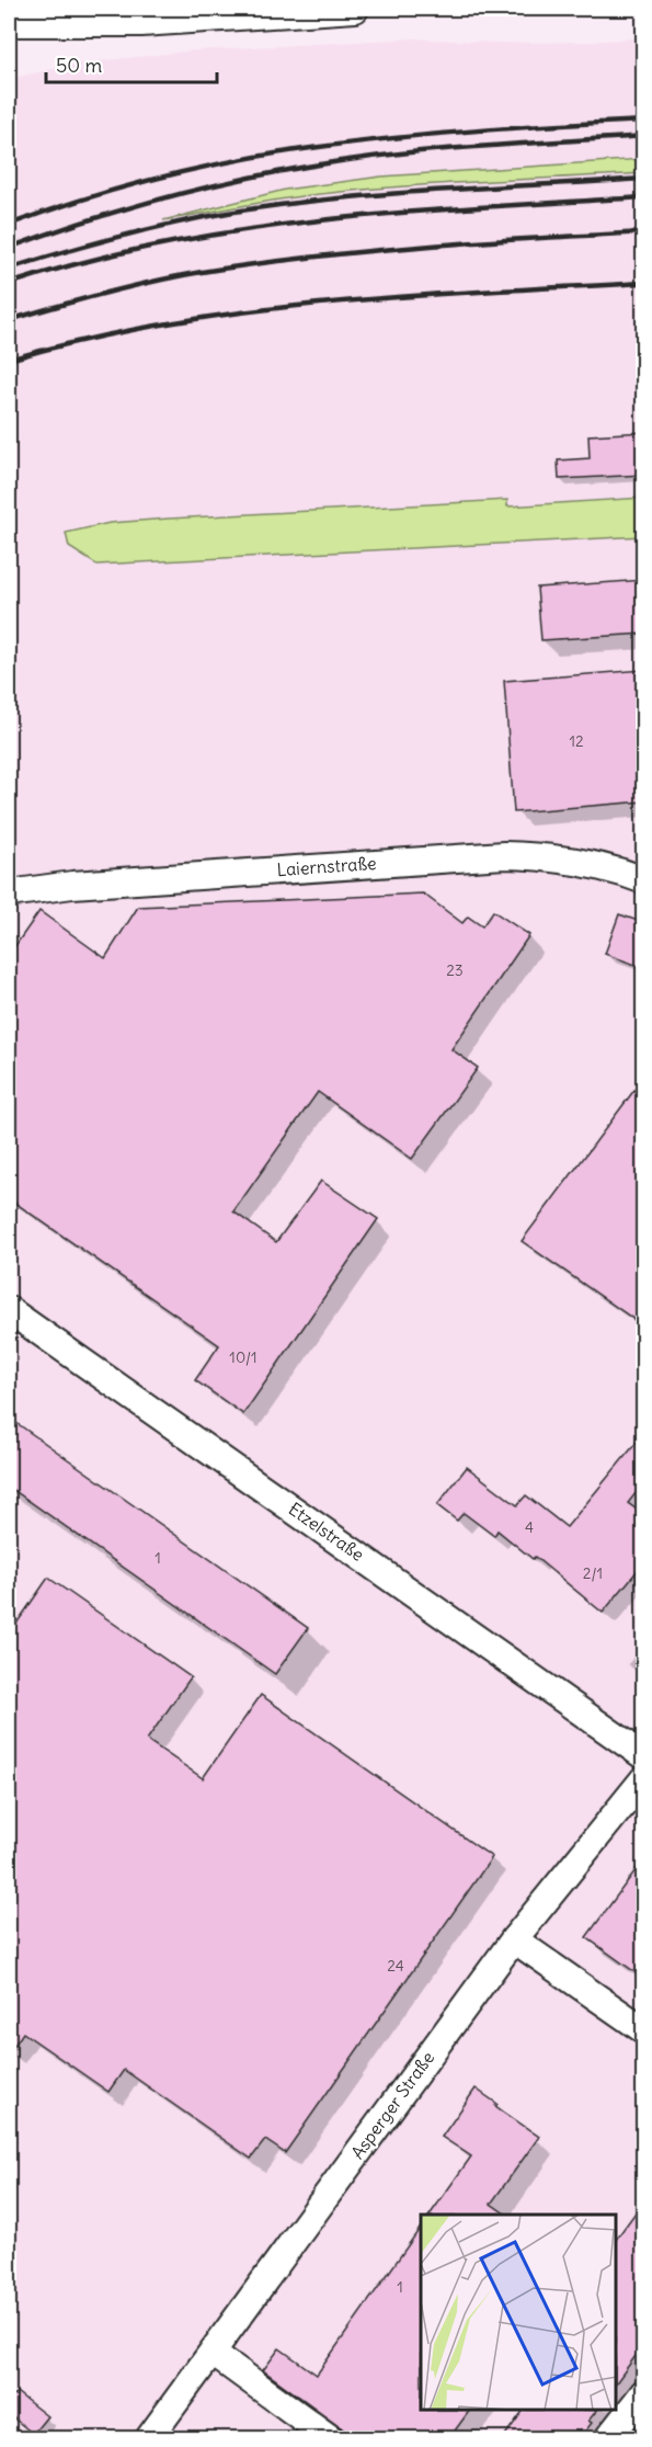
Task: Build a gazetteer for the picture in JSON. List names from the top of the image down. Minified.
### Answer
{"streets":{"street":["Laiernstraße","Etzelstraße","Asperger Straße"]},"house_numbers":["12","23","10/1","4","1","2/1","24","1"],"scale_bar":"50 m"}
